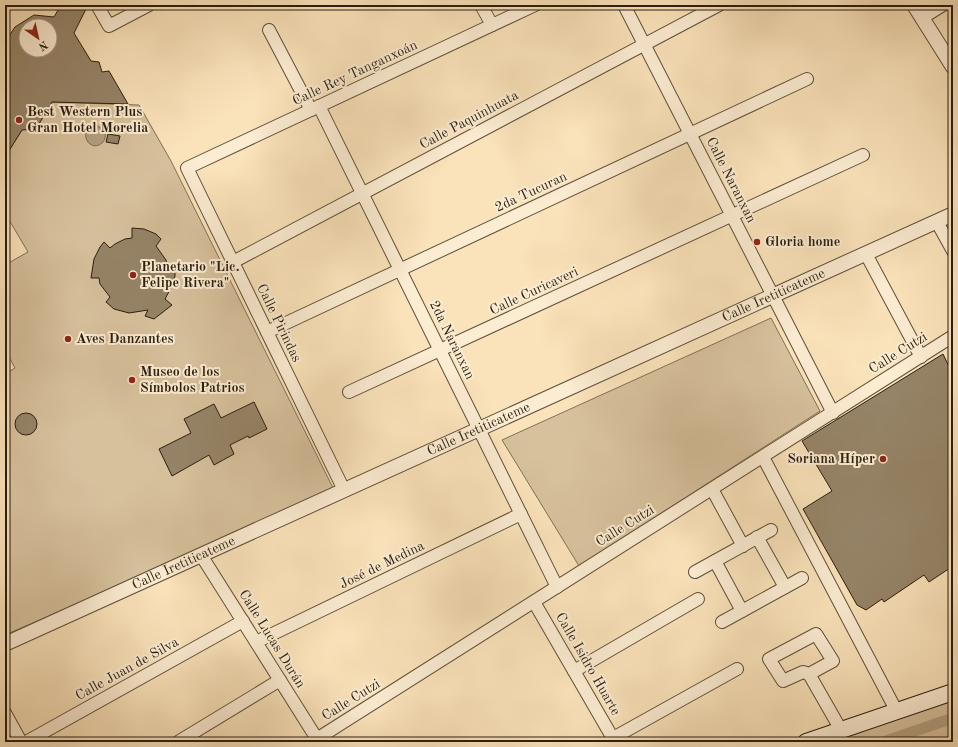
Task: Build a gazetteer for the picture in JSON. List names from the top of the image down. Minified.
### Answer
{"streets":{"street":["Calle Rey Tanganxoán","Calle Paquinhuata","Calle Naranxan","2da Tucuran","Calle Curicaveri","Calle Iretiticateme","Calle Pirindas","2da Naranxan","Calle Cutzi","José de Medina","Calle Lucas Durán","Calle Isidro Huarte","Calle Juan de Silva"]},"crossings":[["Calle Rey Tanganxoán","Calle Pirindas"],["Calle Rey Tanganxoán","2da Naranxan"],["Calle Paquinhuata","Calle Naranxan"],["Calle Paquinhuata","Calle Pirindas"],["Calle Paquinhuata","2da Naranxan"],["Calle Naranxan","2da Tucuran"],["Calle Naranxan","Calle Curicaveri"],["Calle Naranxan","Calle Iretiticateme"],["Calle Naranxan","Calle Cutzi"],["2da Tucuran","Calle Pirindas"],["2da Tucuran","2da Naranxan"],["Calle Curicaveri","2da Naranxan"],["Calle Iretiticateme","Calle Pirindas"],["Calle Iretiticateme","2da Naranxan"],["Calle Iretiticateme","Calle Lucas Durán"],["2da Naranxan","Calle Cutzi"],["2da Naranxan","José de Medina"],["Calle Cutzi","Calle Lucas Durán"],["Calle Cutzi","Calle Isidro Huarte"],["José de Medina","Calle Lucas Durán"],["Calle Lucas Durán","Calle Juan de Silva"]],"places":["Best Western Plus Gran Hotel Morelia","Gloria home","Planetario \"Lic. Felipe Rivera\"","Aves Danzantes","Museo de los Símbolos Patrios","Soriana Híper"],"north":"bottom right"}
